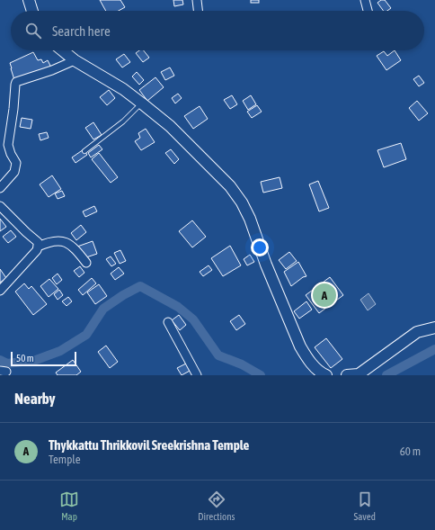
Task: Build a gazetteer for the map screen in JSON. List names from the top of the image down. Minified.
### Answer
{"scale_bar":"50 m","page":{"search":"Search here","pins":"A","scale":"50 m","heading":"Nearby","list":[{"mark":"A","name":"Thykkattu Thrikkovil Sreekrishna Temple","note":"Temple","value":"60 m"}],"nav":["Map","Directions","Saved"]}}
